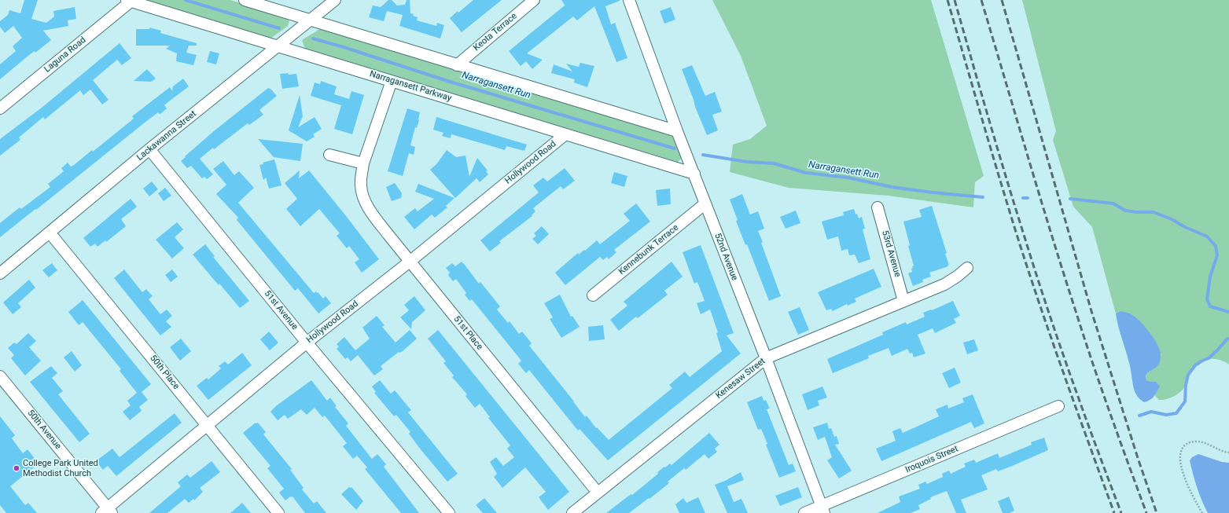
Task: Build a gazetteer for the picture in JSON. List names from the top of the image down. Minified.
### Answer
{"streets":{"street":["Keota Terrace","Laguna Road","Narragansett Parkway","Lackawanna Street","Hollywood Road","Kennebunk Terrace","53rd Avenue","52nd Avenue","51st Avenue","51st Place","50th Place","Kenesaw Street","50th Avenue","Iroquois Street"]},"crossings":[["Laguna Road","Narragansett Parkway"],["Narragansett Parkway","Lackawanna Street"],["Narragansett Parkway","Hollywood Road"],["Narragansett Parkway","52nd Avenue"],["Narragansett Parkway","51st Place"],["Lackawanna Street","51st Avenue"],["Lackawanna Street","50th Place"],["Hollywood Road","51st Avenue"],["Hollywood Road","51st Place"],["Hollywood Road","50th Place"],["Hollywood Road","50th Avenue"],["Kennebunk Terrace","52nd Avenue"],["53rd Avenue","Kenesaw Street"],["52nd Avenue","Kenesaw Street"],["52nd Avenue","Iroquois Street"],["51st Place","Kenesaw Street"]],"water":["Narragansett Run"],"places":["College Park United Methodist Church"]}
